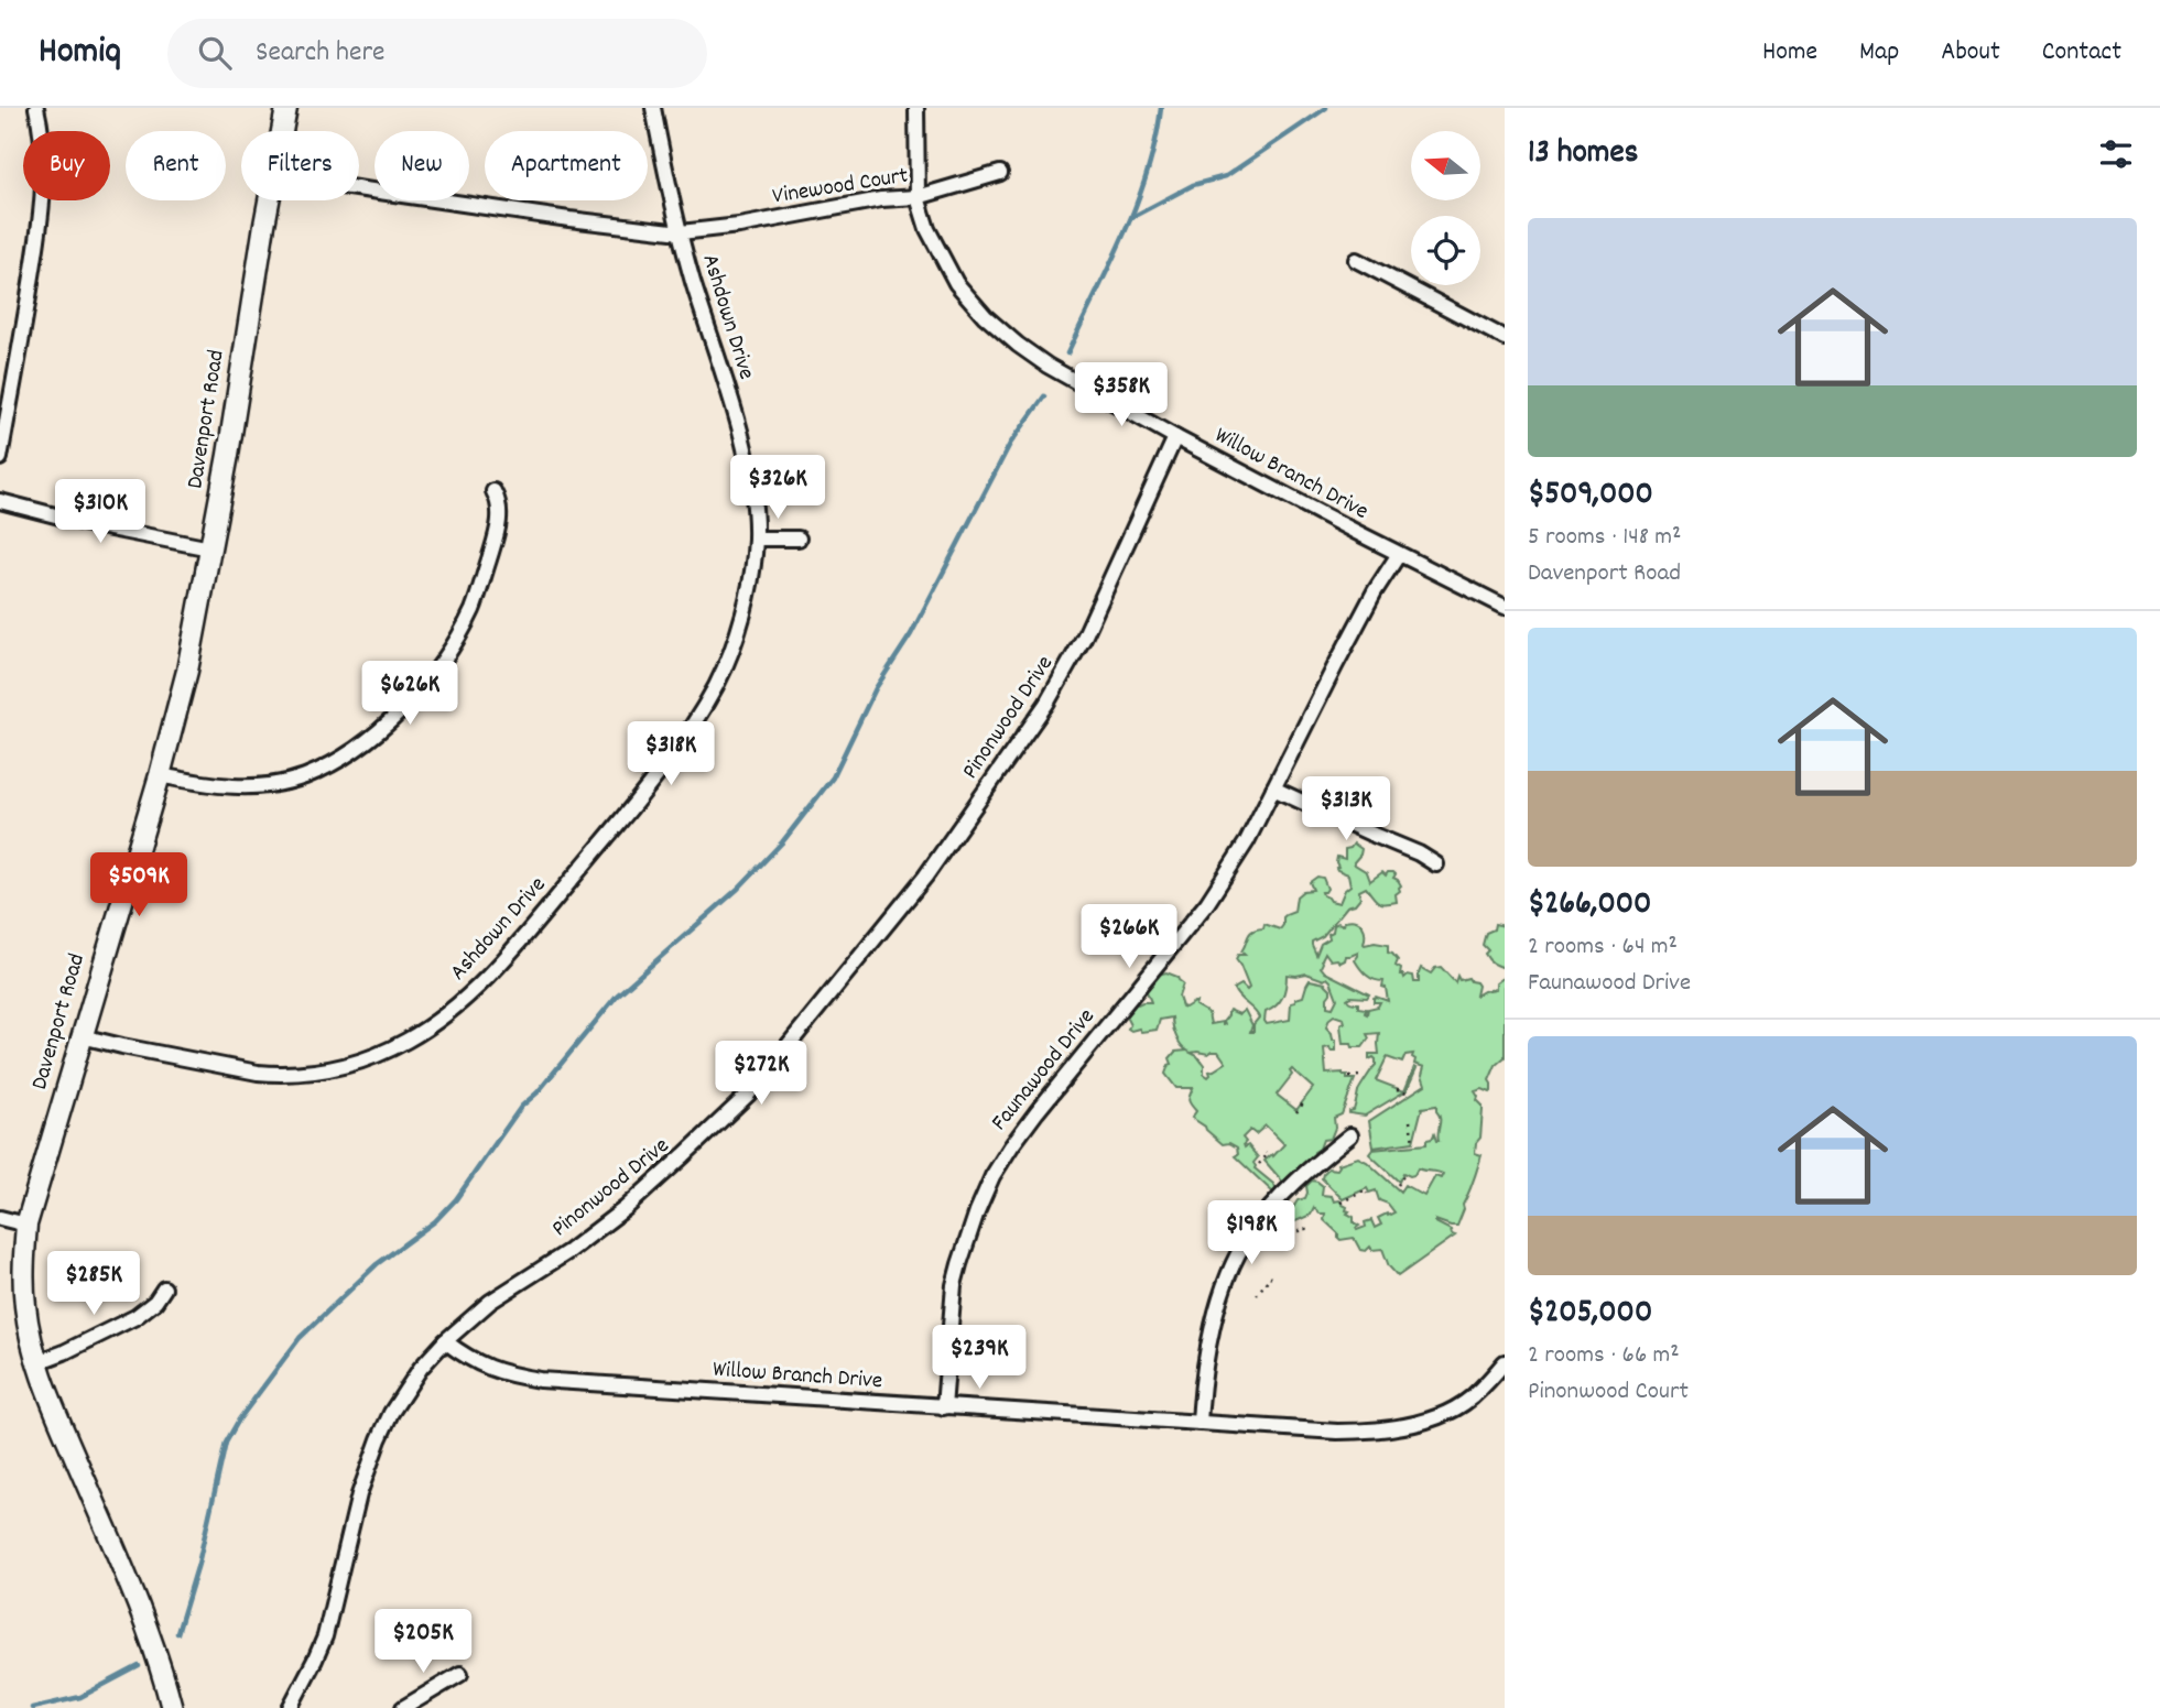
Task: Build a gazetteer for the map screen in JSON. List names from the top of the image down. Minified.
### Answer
{"streets":{"street":["Vinewood Court","Ashdown Drive","Davenport Road","Willow Branch Drive","Pinonwood Drive","Faunawood Drive"]},"crossings":[["Vinewood Court","Ashdown Drive"],["Vinewood Court","Willow Branch Drive"],["Ashdown Drive","Davenport Road"],["Willow Branch Drive","Pinonwood Drive"],["Willow Branch Drive","Faunawood Drive"]],"north":"left","page":{"header":"Homiq","search":"Search here","nav":["Home","Map","About","Contact"],"heading":"13 homes","chip":["Buy","Rent","Filters","New","Apartment"],"list":[{"name":"$509,000","note":"5 rooms · 148 m² · Davenport Road"},{"name":"$266,000","note":"2 rooms · 64 m² · Faunawood Drive"},{"name":"$205,000","note":"2 rooms · 66 m² · Pinonwood Court"}],"price":["$358K","$326K","$310K","$626K","$318K","$313K","$509K","$266K","$272K","$198K","$285K","$239K","$205K"]}}
